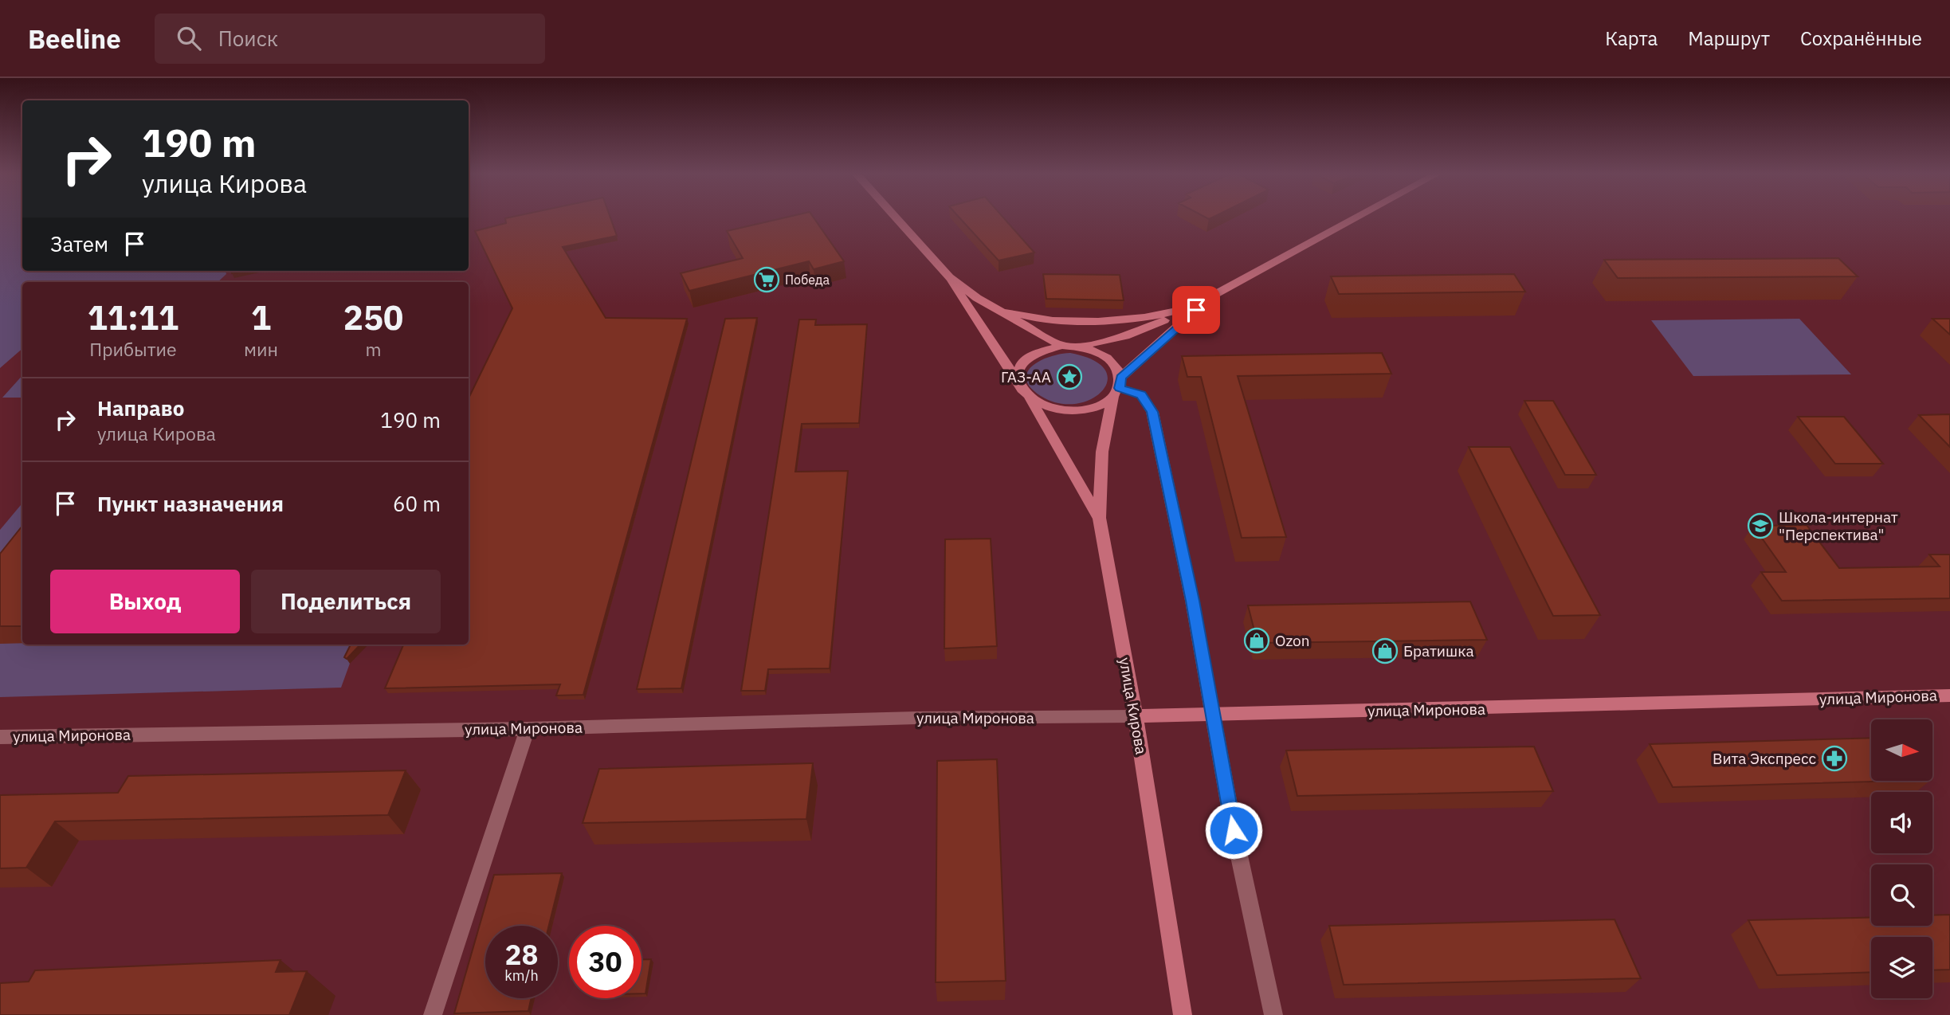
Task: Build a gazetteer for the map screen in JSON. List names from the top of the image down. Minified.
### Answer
{"streets":{"main road":["улица Миронова","улица Кирова"]},"crossings":[["улица Миронова","улица Кирова"]],"places":{"supermarket":["Победа"],"place":["ГАЗ-АА"],"school or university":["Школа-интернат \"Перспектива\""],"shop":["Ozon","Братишка"],"pharmacy":["Вита Экспресс"]},"north":"right","page":{"header":"Beeline","search":"Поиск","nav":["Карта","Маршрут","Сохранённые"],"turn":["190 m","улица Кирова"],"then":"Затем","eta":["11:11","Прибытие","1","мин","250","m"],"list":[{"name":"Направо","note":"улица Кирова","value":"190 m"},{"name":"Пункт назначения","value":"60 m"}],"buttons":["Выход","Поделиться"],"speed":"28 km/h","limit":"30"}}
